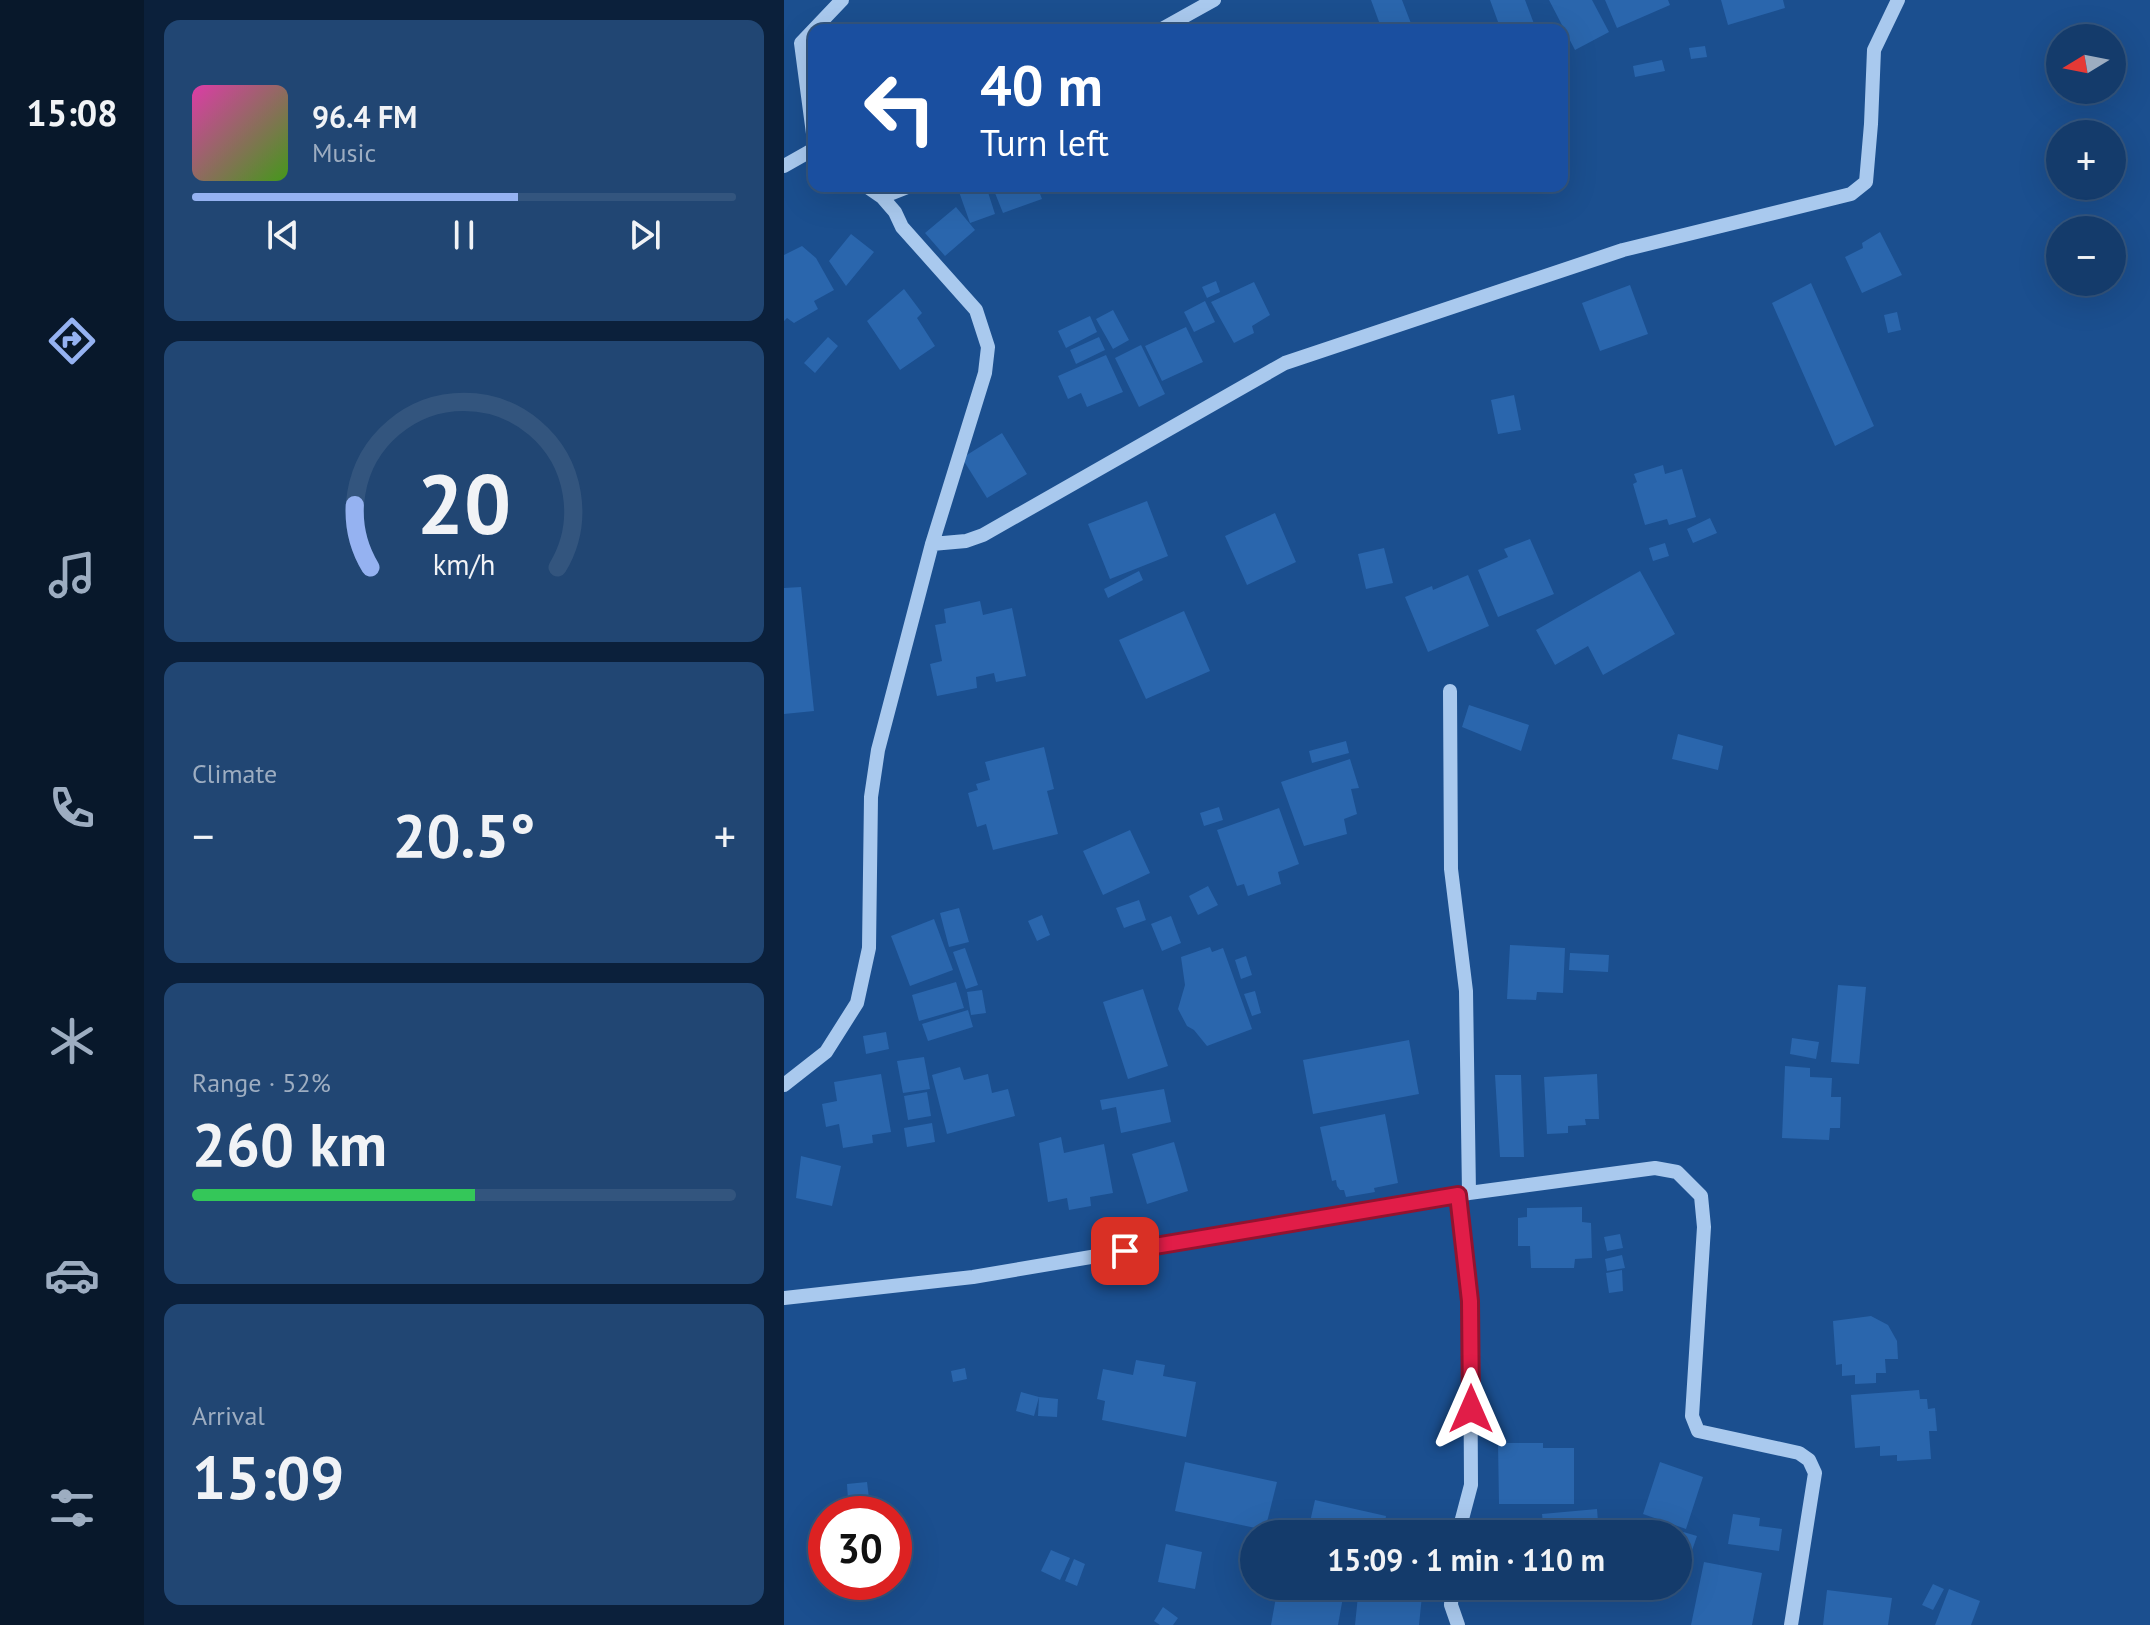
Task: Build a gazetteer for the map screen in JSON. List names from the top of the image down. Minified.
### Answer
{"north":"left","page":{"tabs":"15:08","map_buttons":["+","−"],"turn":["40 m","Turn left"],"song":["96.4 FM","Music"],"tile":["Climate",["Range · 52%","260 km"],["Arrival","15:09"]],"heat":["−","20.5°","+"],"limit":"30","trip":"15:09 · 1 min · 110 m","gauge":["20","km/h"]}}
